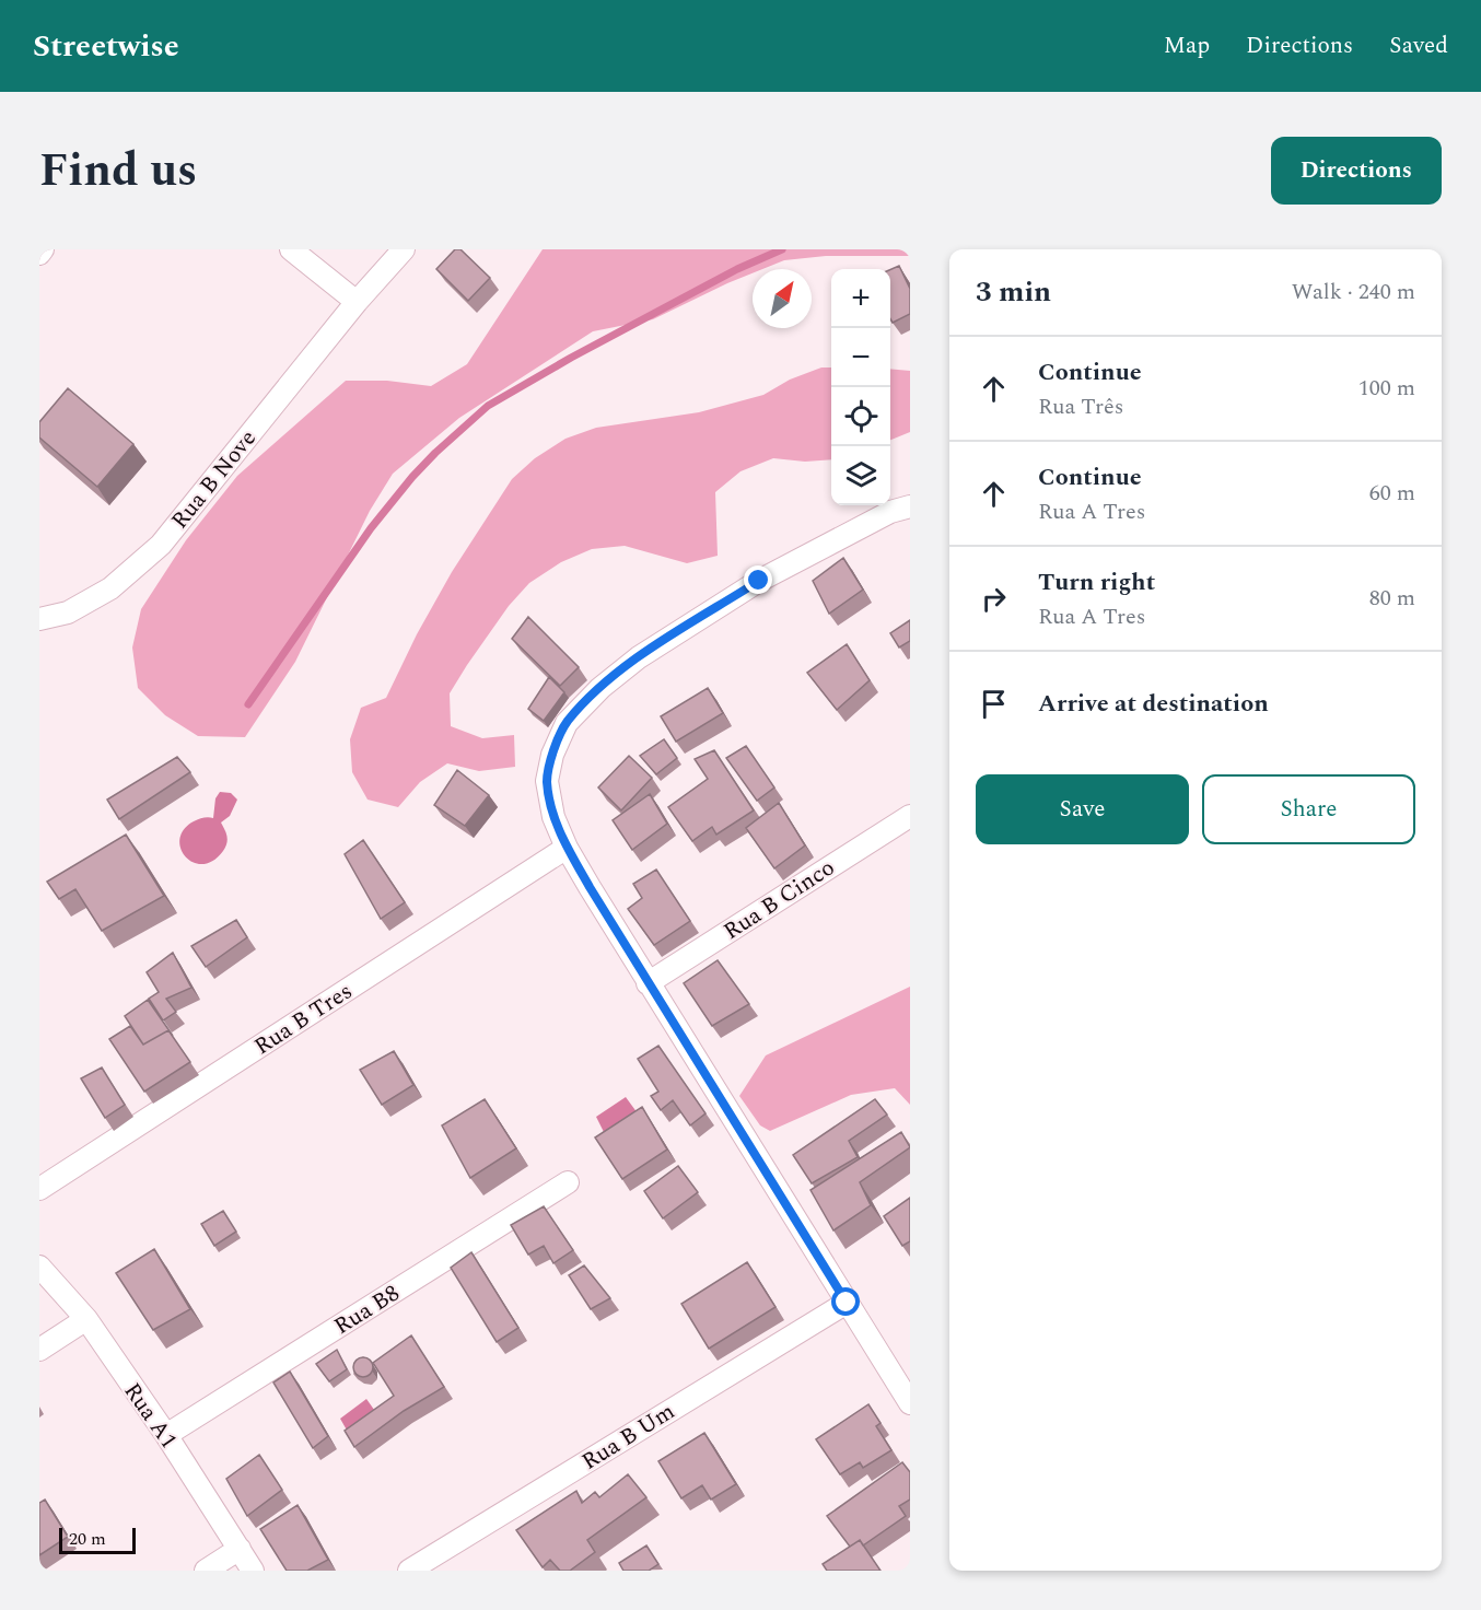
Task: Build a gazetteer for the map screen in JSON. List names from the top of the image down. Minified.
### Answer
{"streets":{"street":["Rua B Nove","Rua B Cinco","Rua B Tres","Rua B8","Rua A1","Rua B Um"]},"crossings":[["Rua B8","Rua A1"]],"scale_bar":"20 m","north":"top right","page":{"header":"Streetwise","nav":["Map","Directions","Saved"],"title":"Find us","buttons":["Directions",["Save","Share"]],"heading":["3 min","Walk · 240 m"],"map_buttons":["+","−"],"list":[["Continue","Rua Três","100 m"],["Continue","Rua A Tres","60 m"],["Turn right","Rua A Tres","80 m"],"Arrive at destination"],"scale":"20 m"}}
